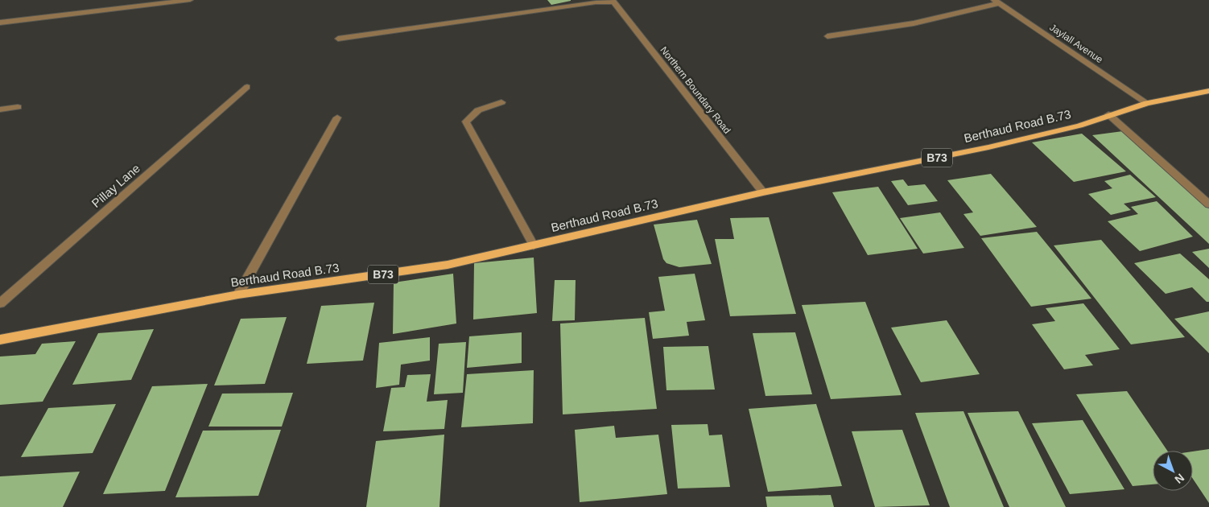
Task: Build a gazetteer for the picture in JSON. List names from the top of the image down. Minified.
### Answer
{"streets":{"main road":["Berthaud Road B.73","B73"],"street":["Jaylall Avenue","Northern Boundary Road","Pillay Lane"]},"crossings":[["Jaylall Avenue","Berthaud Road B.73"],["Northern Boundary Road","Berthaud Road B.73"]],"north":"bottom right"}
